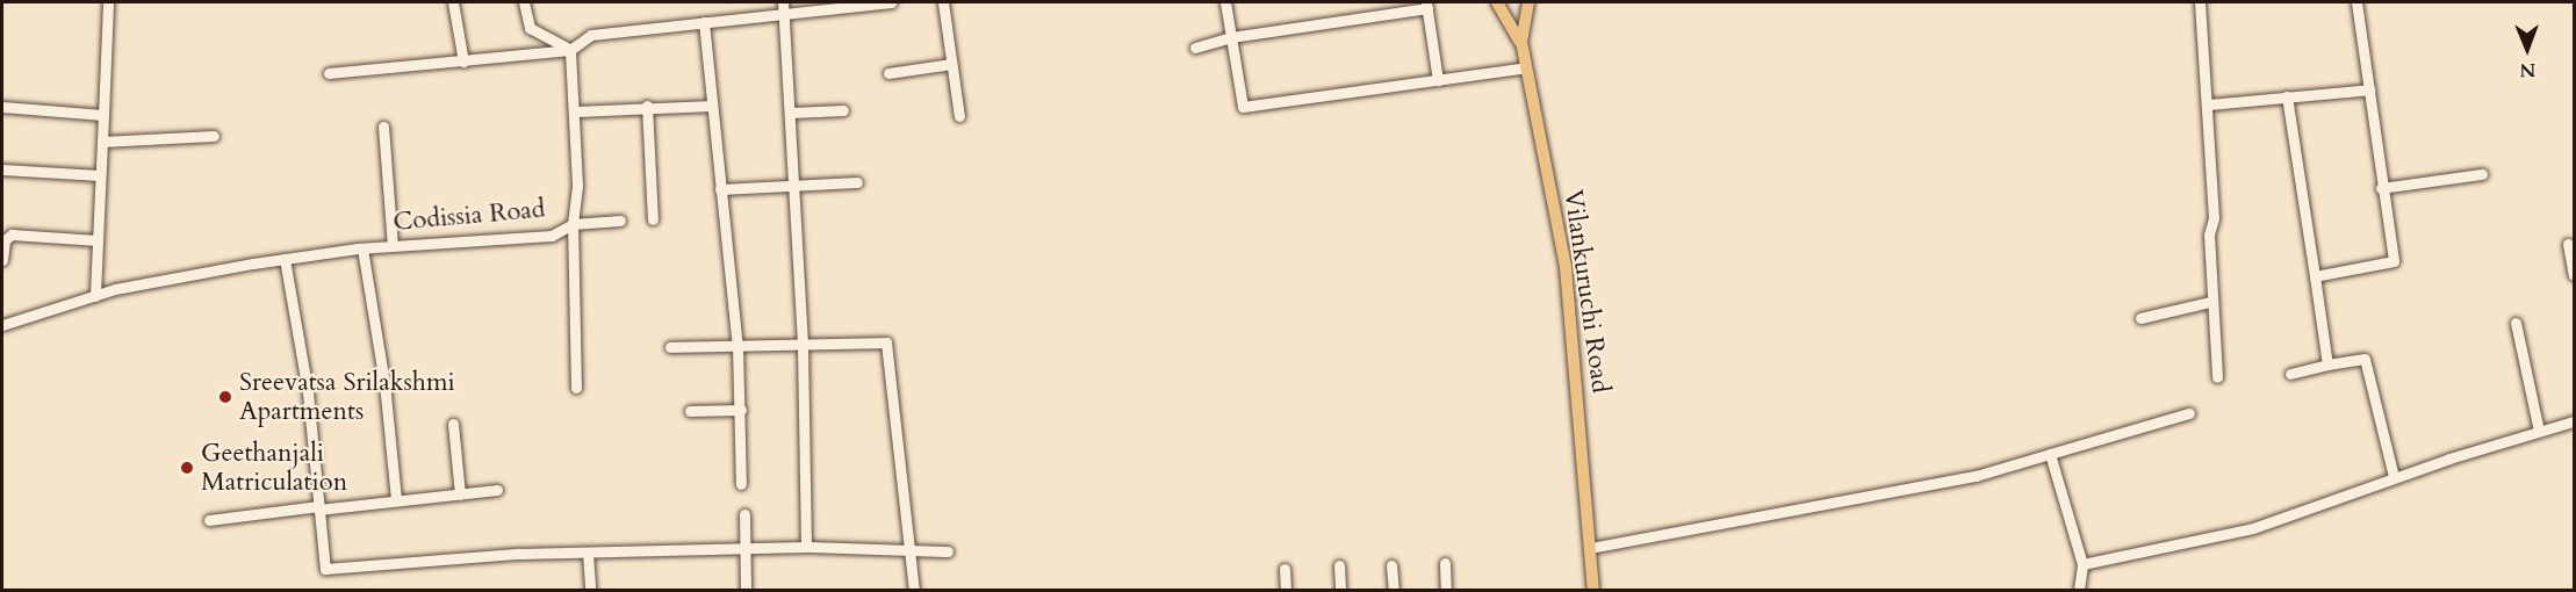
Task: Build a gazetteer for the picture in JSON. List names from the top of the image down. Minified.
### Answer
{"streets":{"main road":["Vilankuruchi Road"],"street":["Codissia Road"]},"places":["Sreevatsa Srilakshmi Apartments","Geethanjali Matriculation"],"north":"bottom"}
